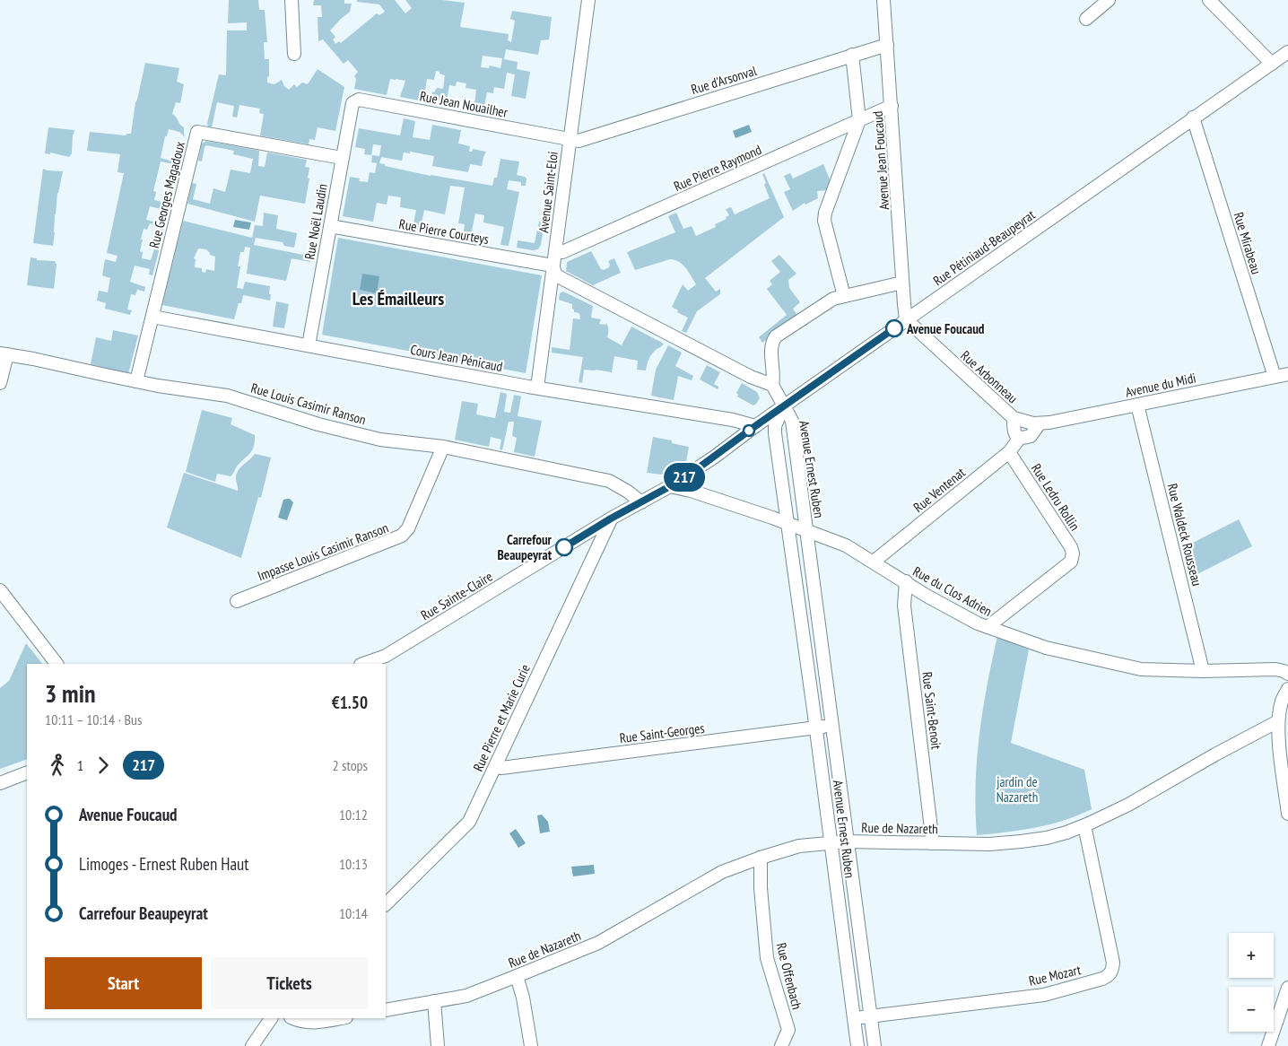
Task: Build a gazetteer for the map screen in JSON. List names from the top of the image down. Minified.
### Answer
{"streets":{"street":["Rue d'Arsonval","Rue Jean Nouailher","Avenue Jean Foucaud","Rue Pierre Raymond","Avenue Saint-Eloi","Rue Georges Magadoux","Rue Noël Laudin","Rue Pierre Courteys","Rue Mirabeau","Rue Pétiniaud-Beaupeyrat","Cours Jean Pénicaud","Rue Arbonneau","Avenue du Midi","Rue Louis Casimir Ranson","Avenue Ernest Ruben","Rue Ventenat","Rue Ledru Rollin","Rue Waldeck Rousseau","Impasse Louis Casimir Ranson","Rue du Clos Adrien","Rue Sainte-Claire","Rue Saint-Benoit","Rue Pierre et Marie Curie","Rue Saint-Georges","Rue de Nazareth","Rue Mozart","Rue Offenbach"]},"crossings":[["Rue d'Arsonval","Rue Jean Nouailher"],["Rue d'Arsonval","Avenue Jean Foucaud"],["Rue d'Arsonval","Avenue Saint-Eloi"],["Rue Jean Nouailher","Avenue Saint-Eloi"],["Rue Jean Nouailher","Rue Noël Laudin"],["Avenue Jean Foucaud","Rue Pierre Raymond"],["Avenue Jean Foucaud","Rue Pétiniaud-Beaupeyrat"],["Avenue Jean Foucaud","Rue Arbonneau"],["Rue Pierre Raymond","Avenue Saint-Eloi"],["Avenue Saint-Eloi","Rue Pierre Courteys"],["Avenue Saint-Eloi","Cours Jean Pénicaud"],["Rue Georges Magadoux","Rue Noël Laudin"],["Rue Georges Magadoux","Cours Jean Pénicaud"],["Rue Georges Magadoux","Rue Louis Casimir Ranson"],["Rue Noël Laudin","Rue Pierre Courteys"],["Rue Noël Laudin","Cours Jean Pénicaud"],["Rue Mirabeau","Rue Pétiniaud-Beaupeyrat"],["Rue Mirabeau","Avenue du Midi"],["Rue Pétiniaud-Beaupeyrat","Cours Jean Pénicaud"],["Rue Pétiniaud-Beaupeyrat","Rue Arbonneau"],["Rue Pétiniaud-Beaupeyrat","Avenue Ernest Ruben"],["Rue Pétiniaud-Beaupeyrat","Rue du Clos Adrien"],["Avenue du Midi","Rue Waldeck Rousseau"],["Rue Louis Casimir Ranson","Impasse Louis Casimir Ranson"],["Avenue Ernest Ruben","Rue du Clos Adrien"],["Avenue Ernest Ruben","Rue Saint-Georges"],["Avenue Ernest Ruben","Rue de Nazareth"],["Avenue Ernest Ruben","Rue Mozart"],["Rue Ventenat","Rue Ledru Rollin"],["Rue Ventenat","Rue du Clos Adrien"],["Rue Ledru Rollin","Rue du Clos Adrien"],["Rue Waldeck Rousseau","Rue du Clos Adrien"],["Rue du Clos Adrien","Rue Saint-Benoit"],["Rue Sainte-Claire","Rue Pierre et Marie Curie"],["Rue Saint-Benoit","Rue de Nazareth"],["Rue Pierre et Marie Curie","Rue Saint-Georges"],["Rue de Nazareth","Rue Mozart"],["Rue de Nazareth","Rue Offenbach"]],"districts":["Les Émailleurs"],"parks":["jardin de Nazareth"],"places":["Avenue Foucaud","Carrefour Beaupeyrat"],"lines":["bus line 217"],"page":{"on_map":"217","heading":["3 min","10:11 – 10:14 · Bus","€1.50"],"legs":["1","217","2 stops"],"list":[{"name":"Avenue Foucaud","value":"10:12"},{"name":"Limoges - Ernest Ruben Haut","value":"10:13"},{"name":"Carrefour Beaupeyrat","value":"10:14"}],"map_buttons":["+","−"],"buttons":["Start","Tickets"]}}
